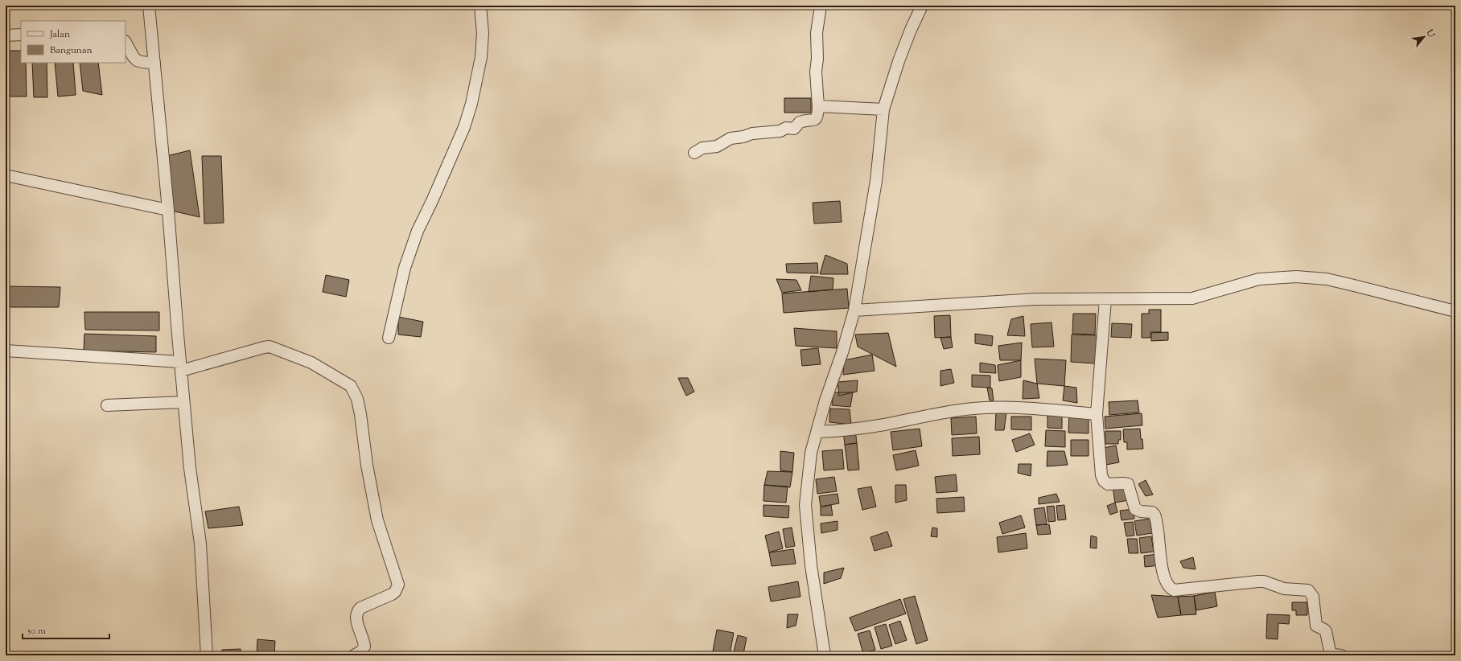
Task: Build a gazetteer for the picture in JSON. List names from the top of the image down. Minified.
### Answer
{"legend":["Jalan","Bangunan"],"scale_bar":"50 m","north":"top right"}
